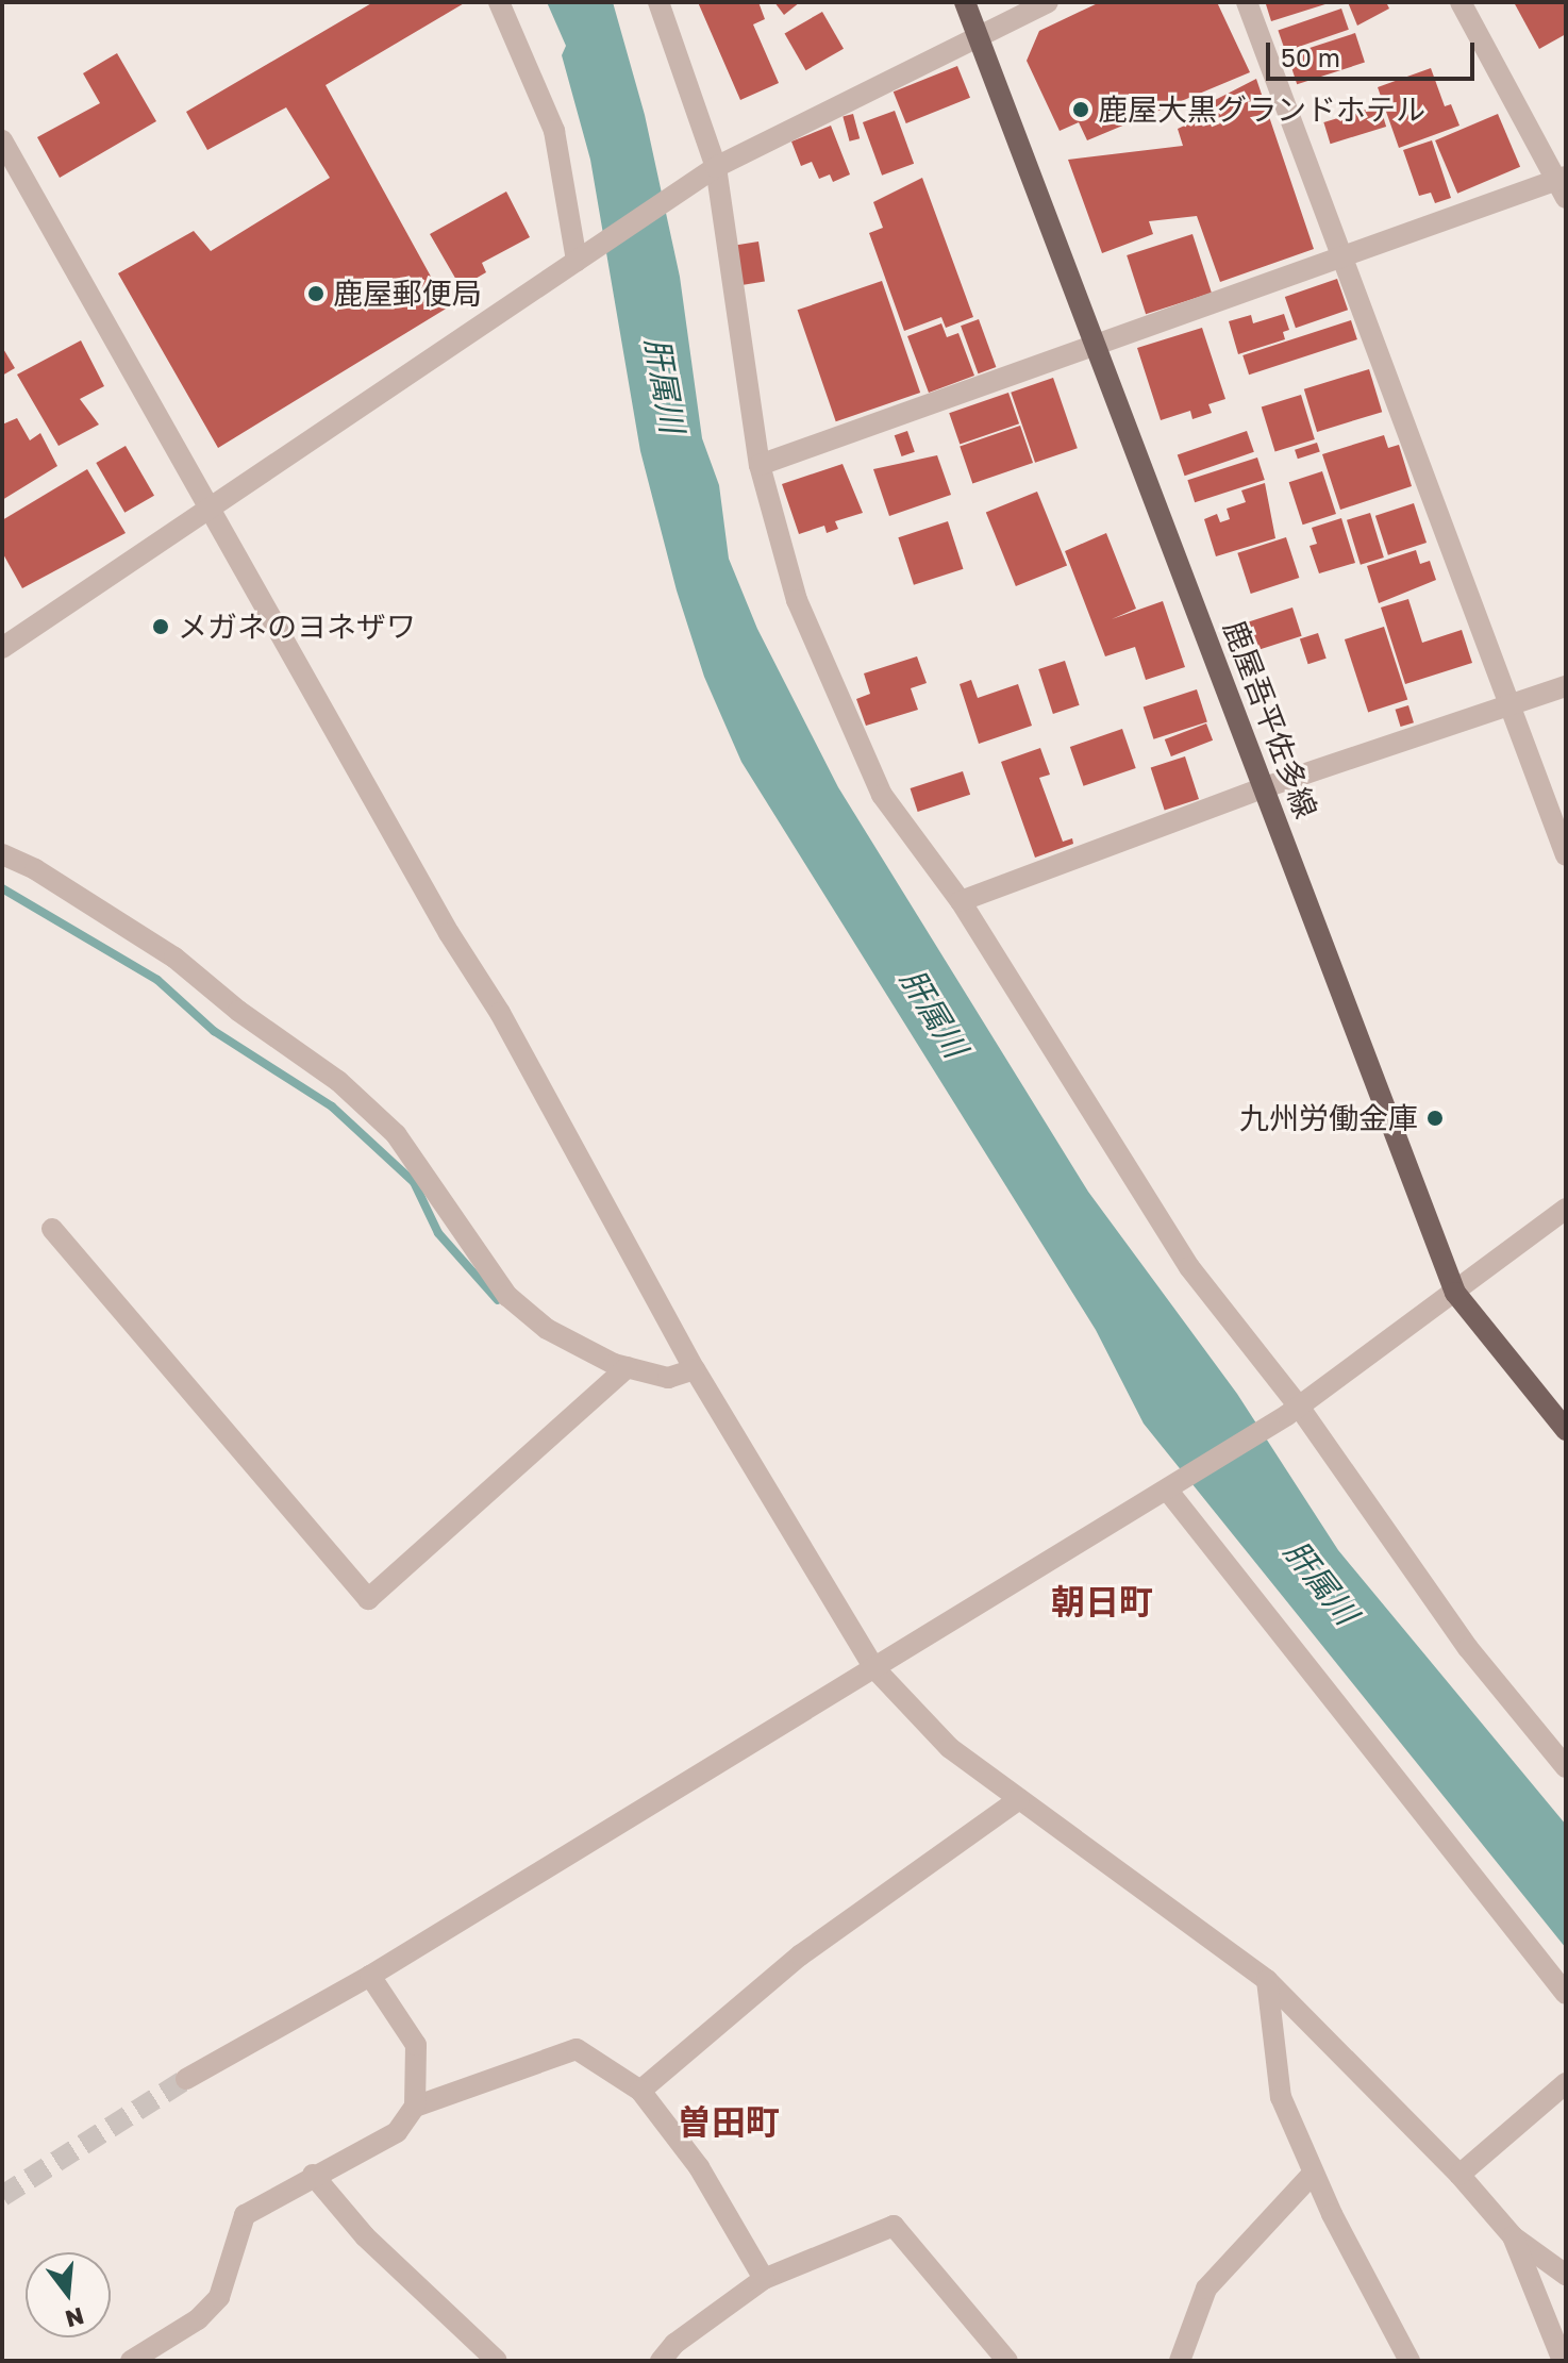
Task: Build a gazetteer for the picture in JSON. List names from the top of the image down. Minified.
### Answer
{"streets":{"main road":["鹿屋吾平佐多線"]},"districts":["朝日町","曽田町"],"water":["肝属川"],"places":["鹿屋大黒グランドホテル","鹿屋郵便局","メガネのヨネザワ","九州労働金庫"],"scale_bar":"50 m","north":"bottom"}
